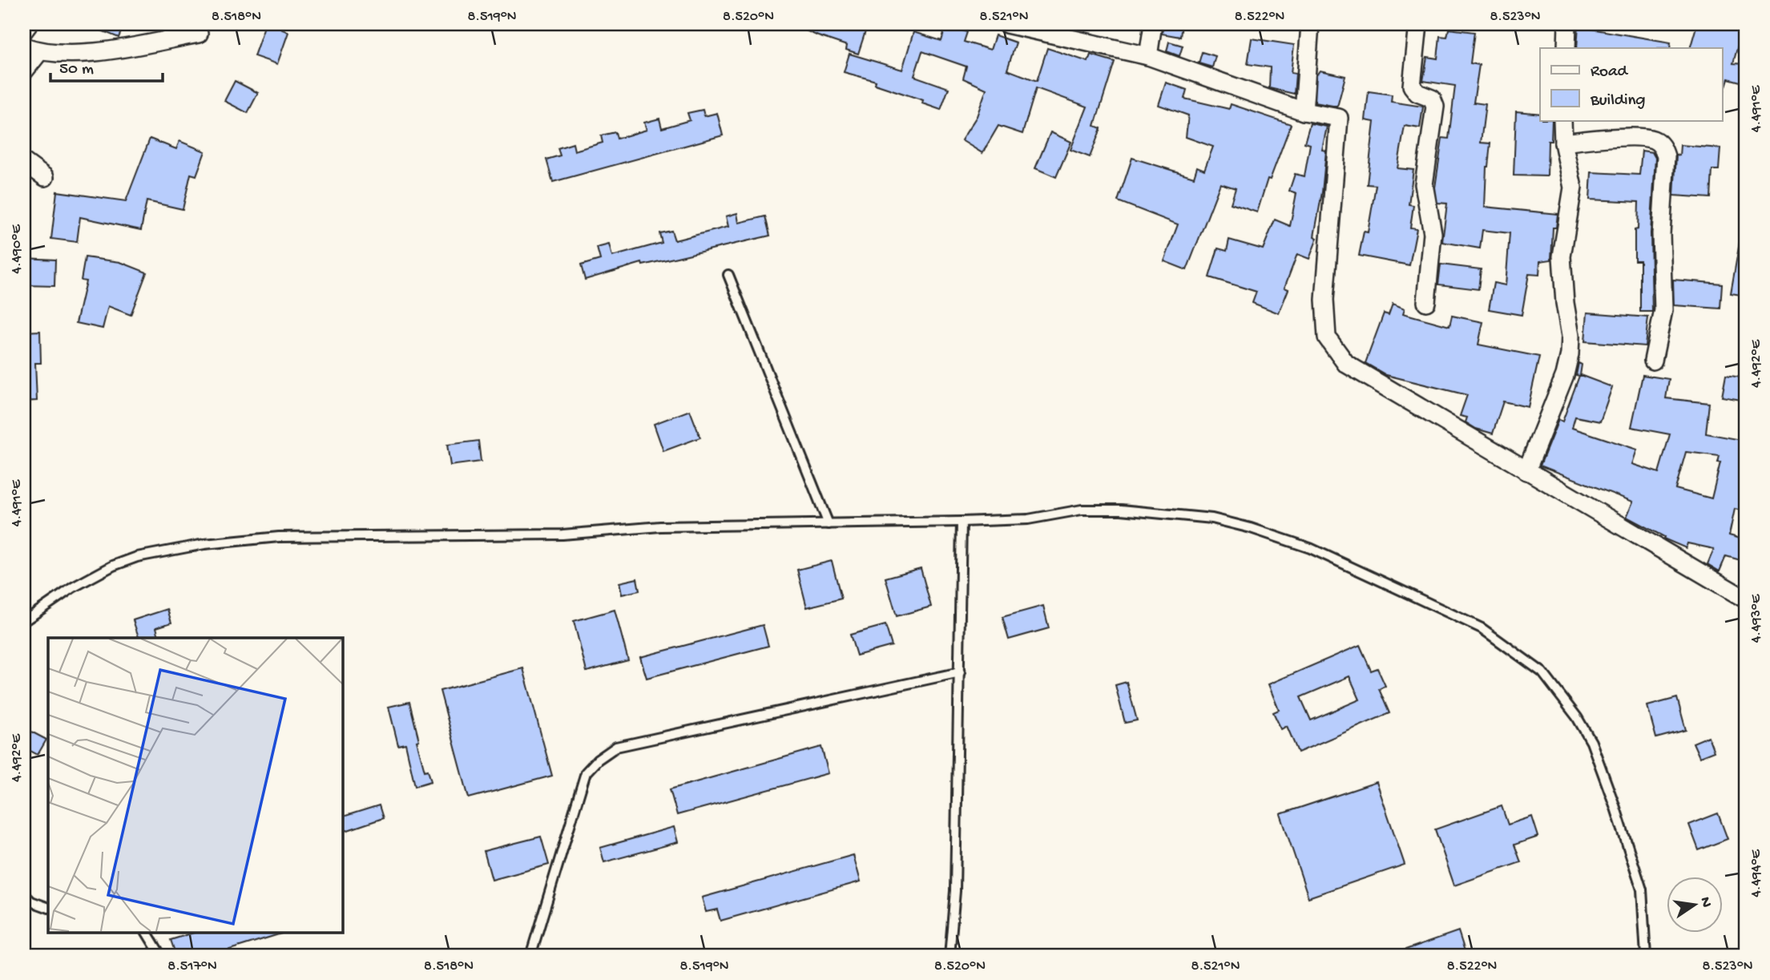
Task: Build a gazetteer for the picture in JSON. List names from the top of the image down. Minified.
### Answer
{"legend":["Road","Building"],"scale_bar":"50 m","north":"right","coordinates":["8.518°N","8.519°N","8.520°N","8.521°N","8.522°N","8.523°N","4.491°E","4.490°E","4.492°E","4.493°E","4.494°E","8.517°N"]}
